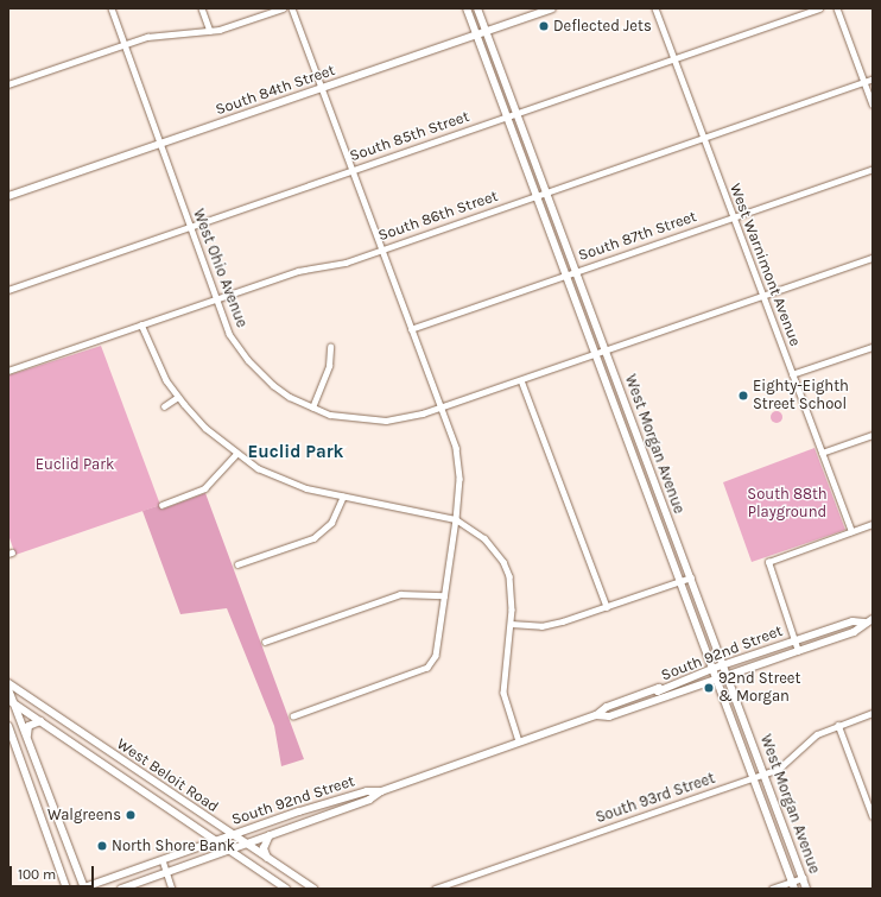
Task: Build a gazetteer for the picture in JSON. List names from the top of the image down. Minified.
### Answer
{"streets":{"main road":["South 84th Street","West Morgan Avenue","South 92nd Street","West Beloit Road"],"street":["South 85th Street","South 86th Street","South 87th Street","West Warnimont Avenue","West Ohio Avenue","South 93rd Street"]},"crossings":[["South 84th Street","West Ohio Avenue"],["South 84th Street","West Morgan Avenue"],["South 85th Street","West Warnimont Avenue"],["South 85th Street","West Ohio Avenue"],["South 85th Street","West Morgan Avenue"],["South 86th Street","West Warnimont Avenue"],["South 86th Street","West Ohio Avenue"],["South 86th Street","West Morgan Avenue"],["South 87th Street","West Warnimont Avenue"],["South 87th Street","West Morgan Avenue"],["West Warnimont Avenue","West Ohio Avenue"],["West Ohio Avenue","West Morgan Avenue"],["West Morgan Avenue","South 92nd Street"],["West Morgan Avenue","South 93rd Street"],["South 92nd Street","West Beloit Road"]],"districts":["Euclid Park"],"parks":["Euclid Park","South 88th Playground"],"places":["Deflected Jets","Eighty-Eighth Street School","92nd Street & Morgan","Walgreens","North Shore Bank"],"scale_bar":"100 m"}
